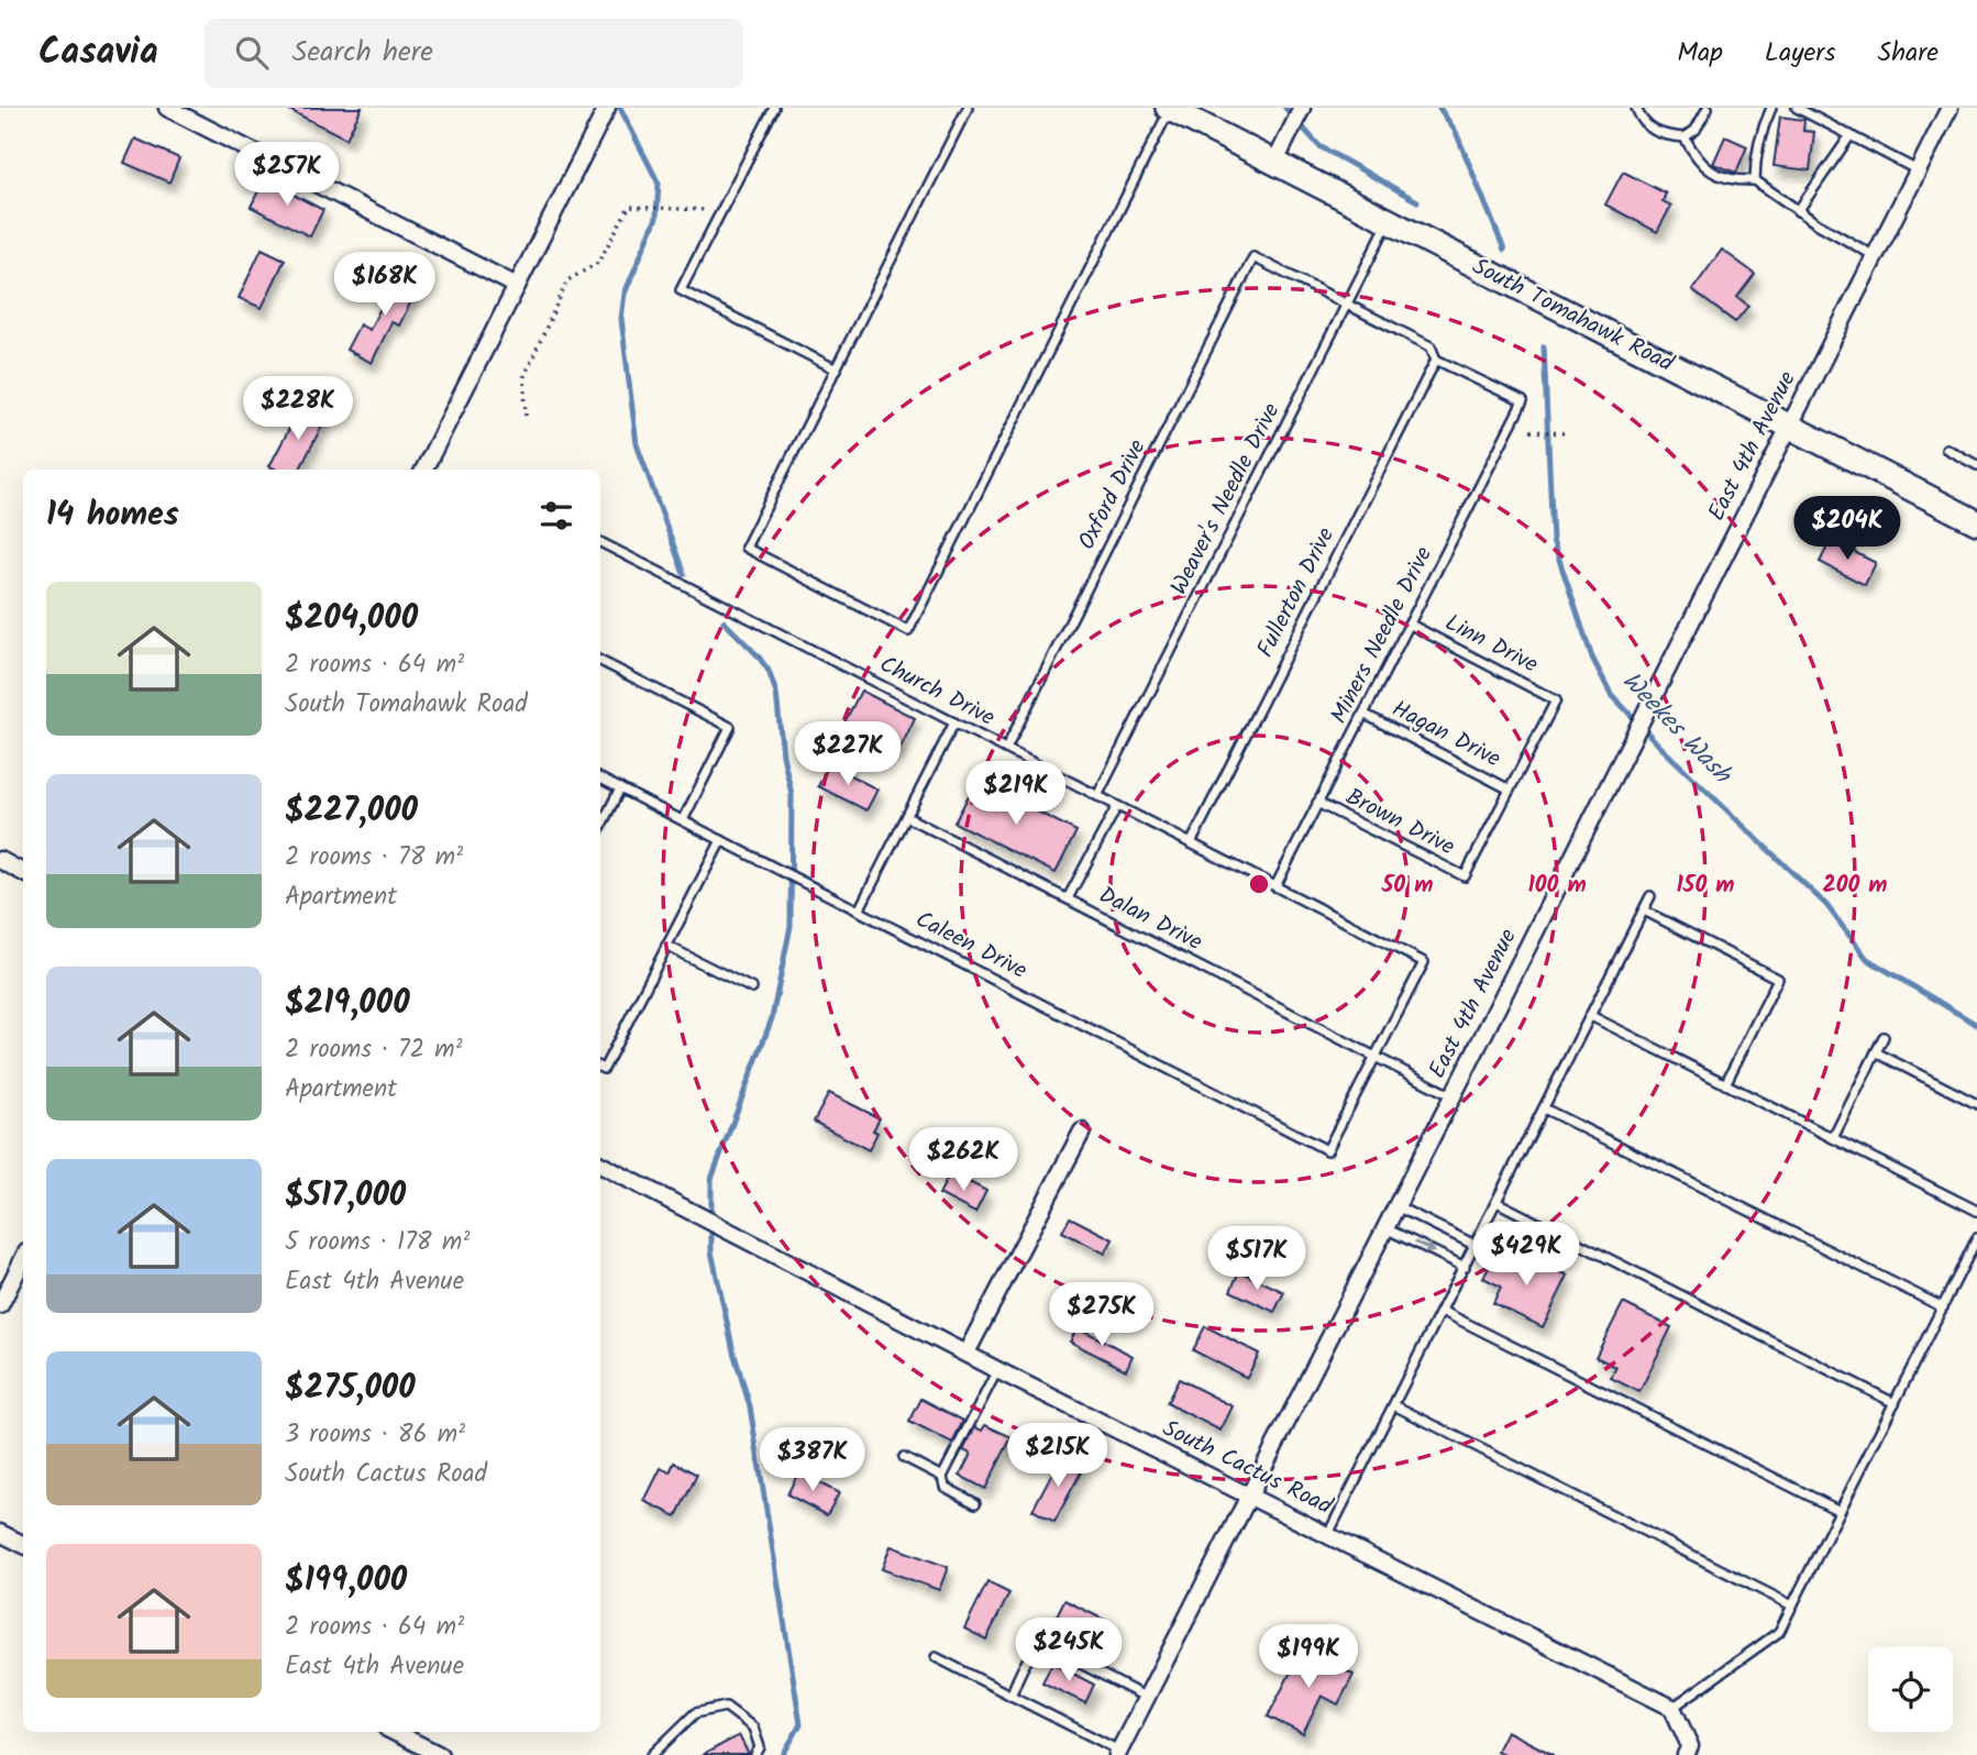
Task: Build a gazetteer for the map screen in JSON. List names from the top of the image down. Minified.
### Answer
{"streets":{"main road":["South Tomahawk Road"],"street":["East 4th Avenue","South Cactus Road"],"lane":["Oxford Drive","Weaver's Needle Drive","Fullerton Drive","Miners Needle Drive","Linn Drive","Church Drive","Hagan Drive","Brown Drive","Dalan Drive","Caleen Drive"]},"crossings":[["South Tomahawk Road","East 4th Avenue"],["South Tomahawk Road","Weaver's Needle Drive"],["East 4th Avenue","Dalan Drive"],["East 4th Avenue","South Cactus Road"],["Oxford Drive","Weaver's Needle Drive"],["Oxford Drive","Church Drive"],["Weaver's Needle Drive","Church Drive"],["Fullerton Drive","Miners Needle Drive"],["Fullerton Drive","Church Drive"],["Miners Needle Drive","Linn Drive"],["Miners Needle Drive","Church Drive"],["Miners Needle Drive","Hagan Drive"],["Miners Needle Drive","Brown Drive"],["Linn Drive","Hagan Drive"],["Linn Drive","Brown Drive"],["Church Drive","Dalan Drive"],["Church Drive","Caleen Drive"],["Hagan Drive","Brown Drive"],["Dalan Drive","Caleen Drive"]],"water":["Weekes Wash"],"page":{"header":"Casavia","search":"Search here","nav":["Map","Layers","Share"],"price":["$257K","$168K","$228K","$204K","$227K","$219K","$262K","$429K","$517K","$275K","$215K","$387K","$245K","$199K"],"heading":"14 homes","list":[{"name":"$204,000","note":"2 rooms · 64 m² · South Tomahawk Road"},{"name":"$227,000","note":"2 rooms · 78 m² · Apartment"},{"name":"$219,000","note":"2 rooms · 72 m² · Apartment"},{"name":"$517,000","note":"5 rooms · 178 m² · East 4th Avenue"},{"name":"$275,000","note":"3 rooms · 86 m² · South Cactus Road"},{"name":"$199,000","note":"2 rooms · 64 m² · East 4th Avenue"}]},"rings":["50 m","100 m","150 m","200 m"]}
